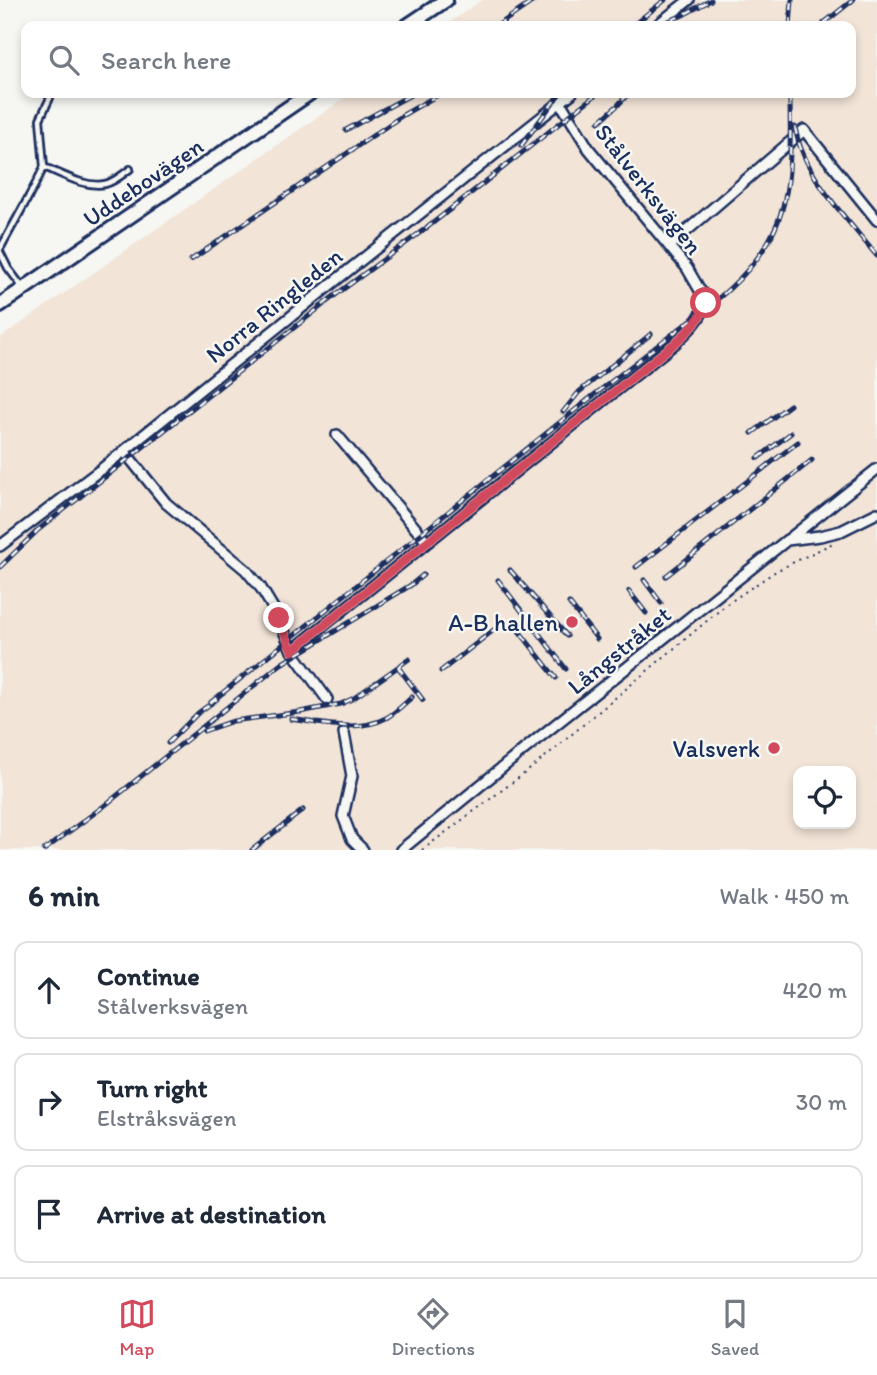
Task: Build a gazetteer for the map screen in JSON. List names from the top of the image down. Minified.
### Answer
{"streets":{"street":["Uddebovägen","Stålverksvägen","Norra Ringleden","Långstråket"]},"crossings":[["Stålverksvägen","Norra Ringleden"]],"places":["A-B hallen","Valsverk"],"page":{"search":"Search here","heading":["6 min","Walk · 450 m"],"list":[["Continue","Stålverksvägen","420 m"],["Turn right","Elstråksvägen","30 m"],"Arrive at destination"],"nav":["Map","Directions","Saved"]}}
